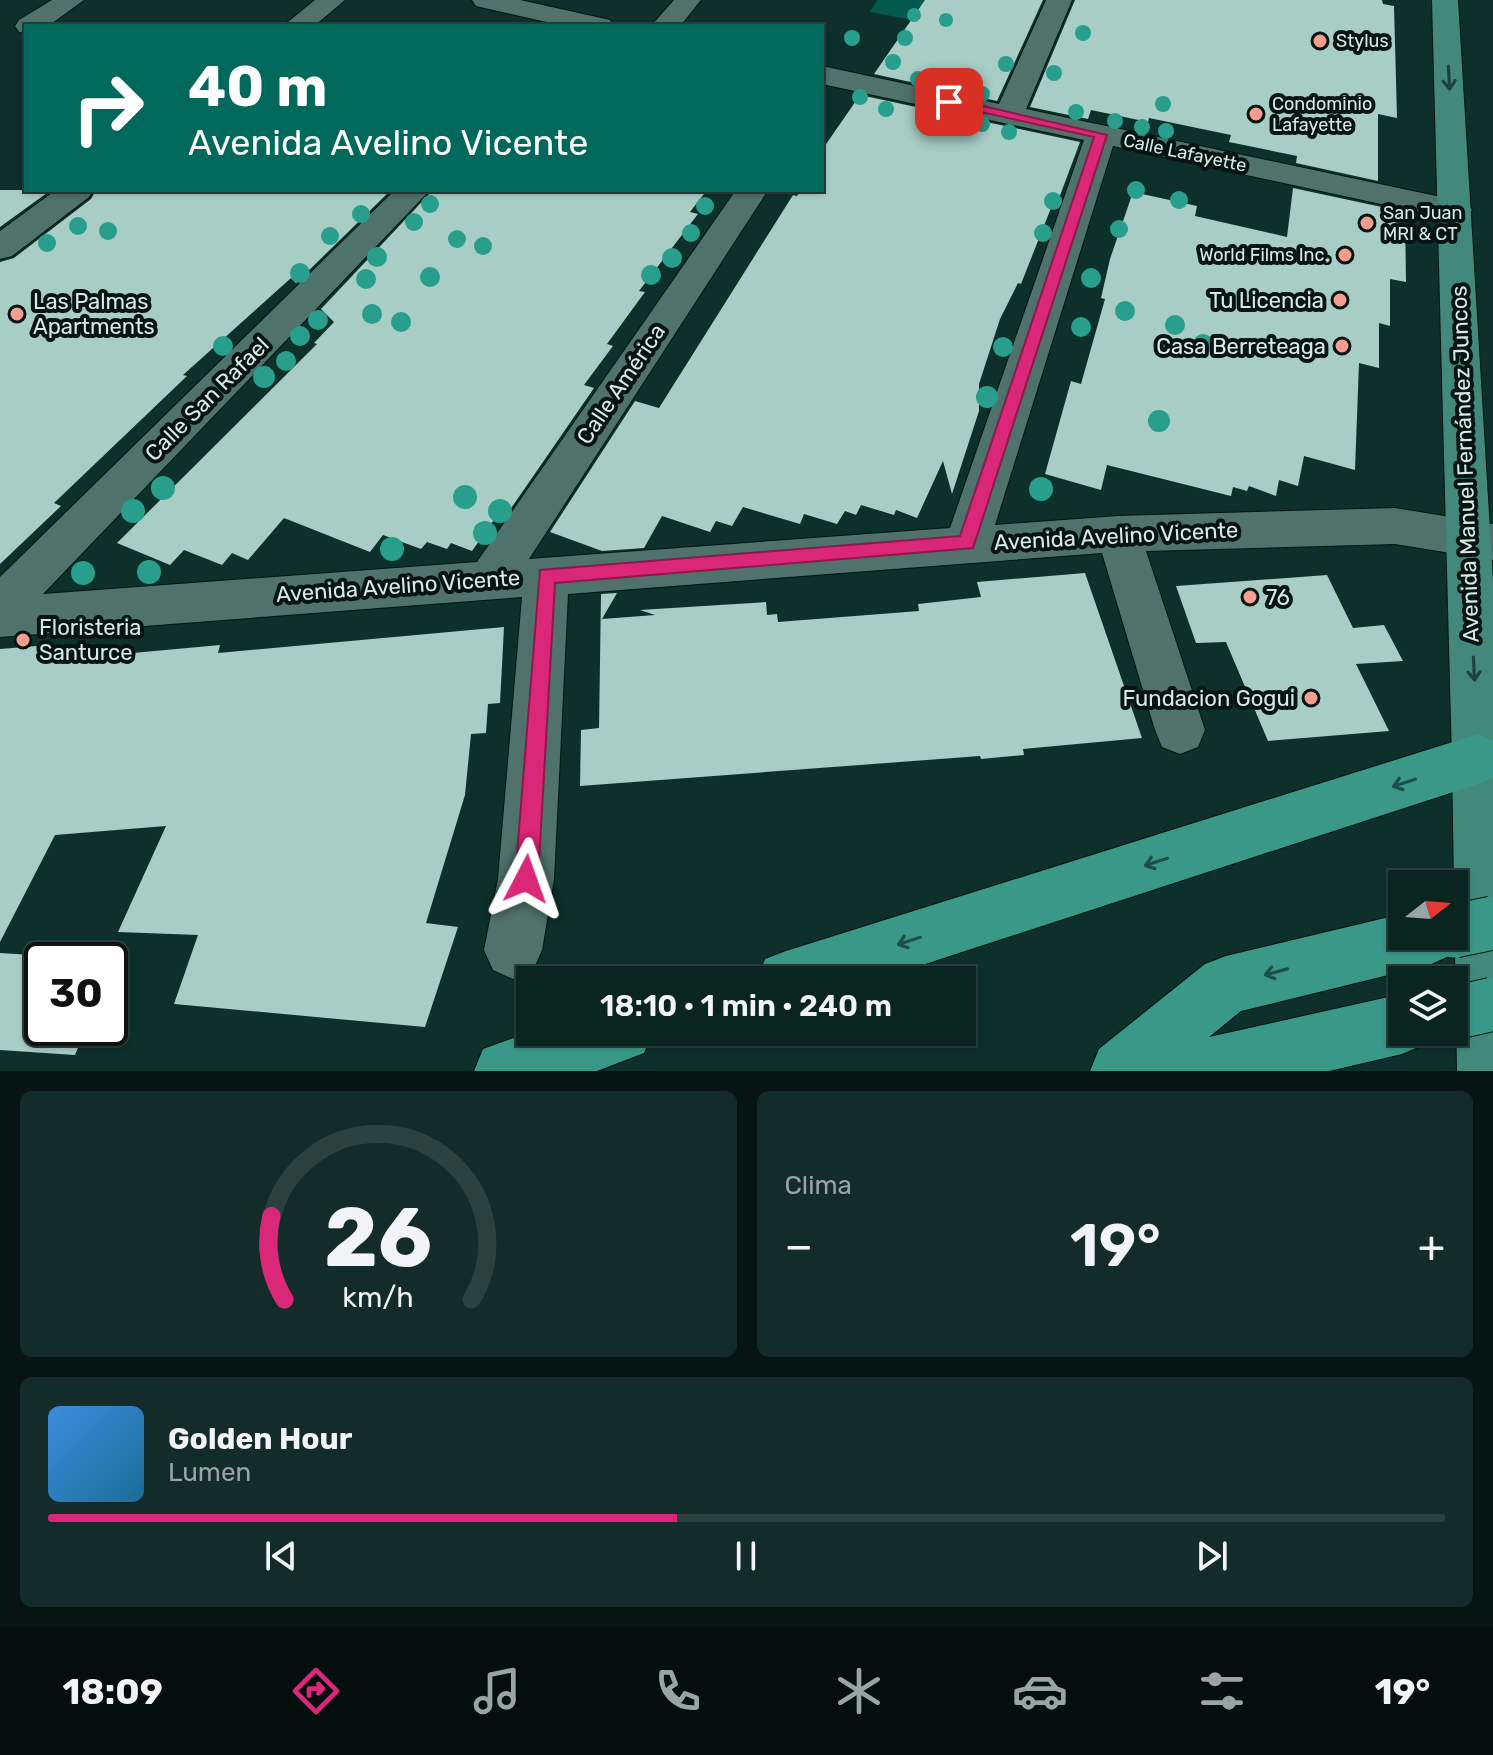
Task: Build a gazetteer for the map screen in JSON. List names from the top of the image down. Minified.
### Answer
{"streets":{"main road":["Avenida Manuel Fernández Juncos"],"street":["Calle Lafayette","Calle América","Calle San Rafael","Avenida Avelino Vicente"]},"crossings":[["Calle Lafayette","Avenida Manuel Fernández Juncos"],["Calle América","Avenida Avelino Vicente"],["Avenida Manuel Fernández Juncos","Avenida Avelino Vicente"]],"one_way":["Avenida Manuel Fernández Juncos"],"places":["Stylus","Condominio Lafayette","San Juan MRI & CT","World Films Inc.","Tu Licencia","Las Palmas Apartments","Casa Berreteaga","76","Floristeria Santurce","Fundacion Gogui"],"north":"right","page":{"turn":["40 m","Avenida Avelino Vicente"],"limit":"30","trip":"18:10 · 1 min · 240 m","tile":"Clima","heat":["−","19°","+"],"song":["Golden Hour","Lumen"],"tabs":["18:09","19°"],"gauge":["26","km/h"]}}
